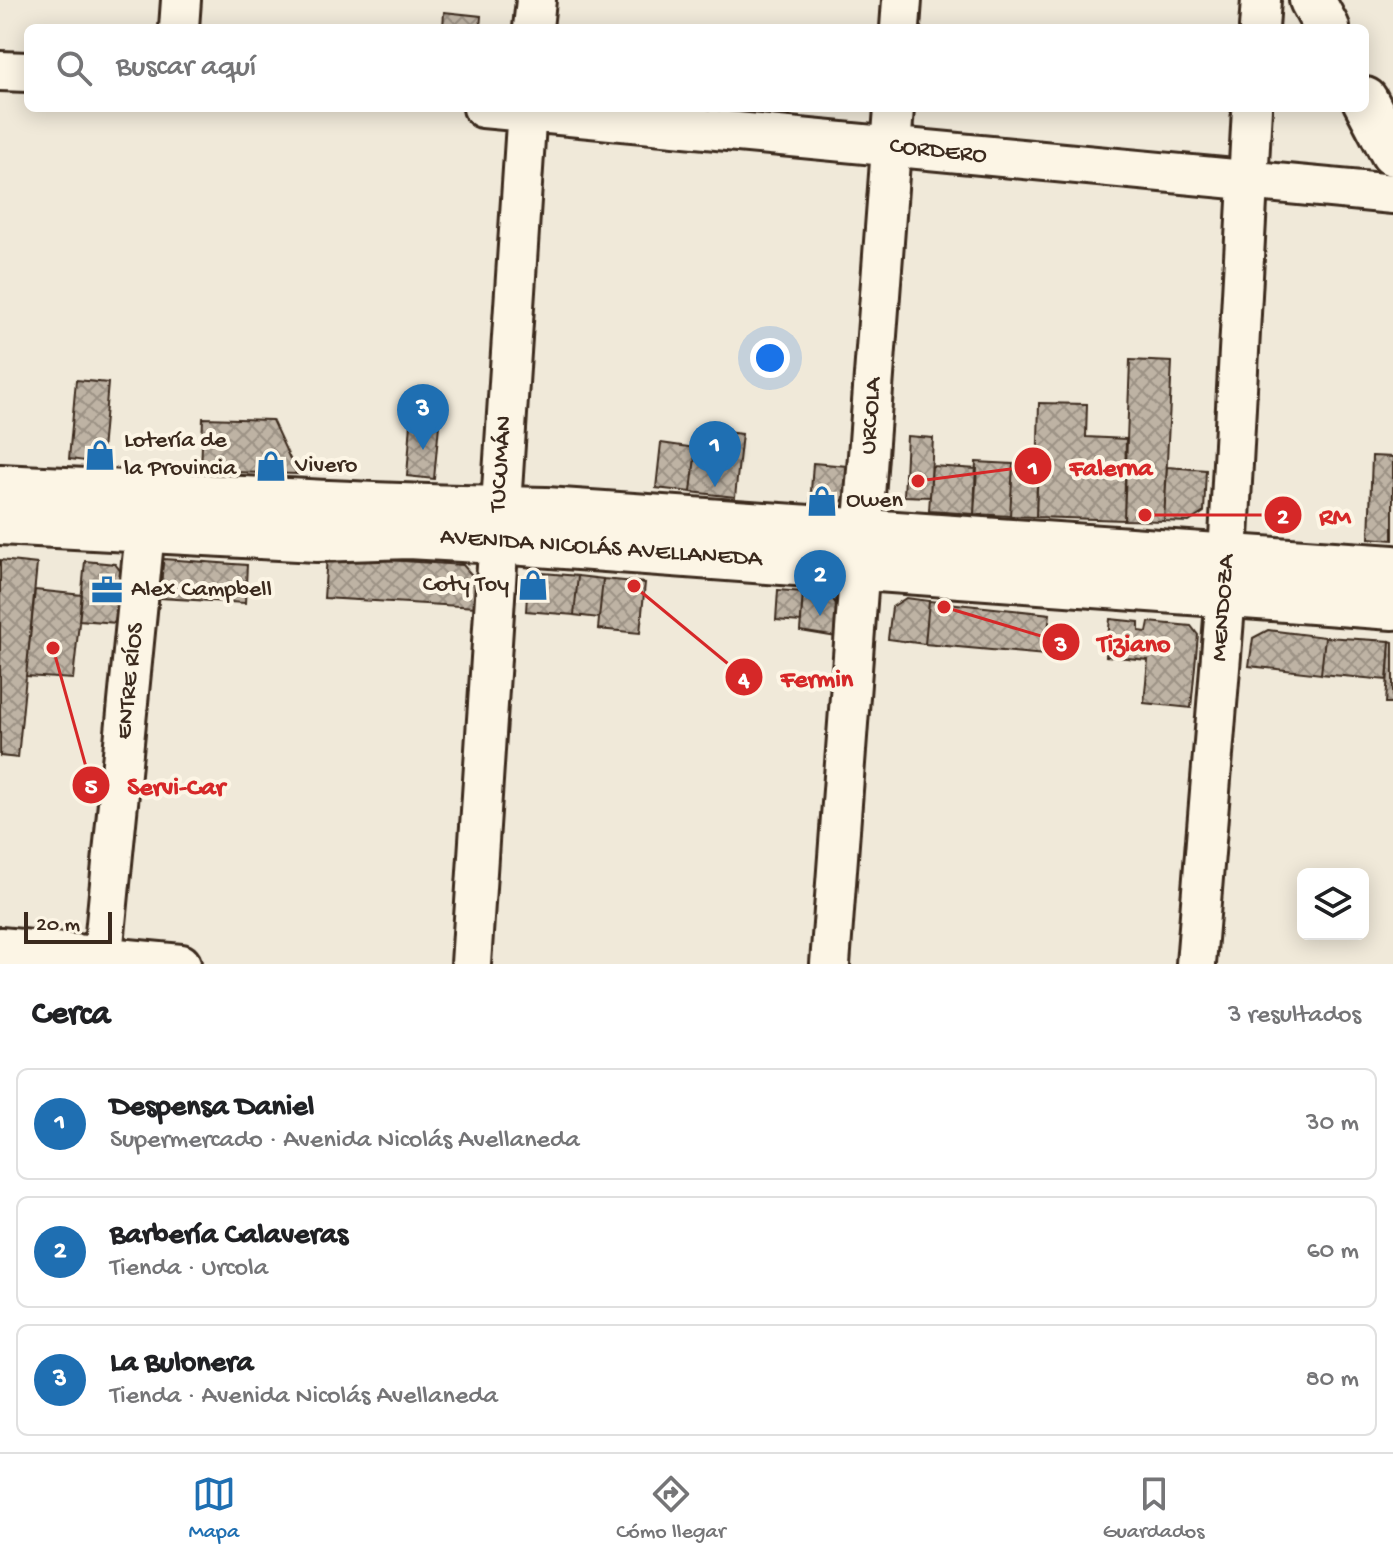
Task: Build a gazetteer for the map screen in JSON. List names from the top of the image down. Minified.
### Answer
{"streets":{"main road":["AVENIDA NICOLÁS AVELLANEDA"],"street":["CORDERO","URCOLA","TUCUMÁN","MENDOZA","ENTRE RÍOS"]},"crossings":[["CORDERO","URCOLA"],["CORDERO","MENDOZA"],["URCOLA","AVENIDA NICOLÁS AVELLANEDA"],["TUCUMÁN","AVENIDA NICOLÁS AVELLANEDA"],["AVENIDA NICOLÁS AVELLANEDA","MENDOZA"],["AVENIDA NICOLÁS AVELLANEDA","ENTRE RÍOS"]],"places":{"shop":["Lotería de la Provincia","Vivero","Owen","Coty Toy"],"other":["Falerna","RM","Fermin","Tiziano","Servi-Car"],"office":["Alex Campbell"]},"scale_bar":"20 m","page":{"search":"Buscar aquí","pins":["3","1","2"],"scale":"20 m","heading":["Cerca","3 resultados"],"list":[{"mark":"1","name":"Despensa Daniel","note":"Supermercado · Avenida Nicolás Avellaneda","value":"30 m"},{"mark":"2","name":"Barbería Calaveras","note":"Tienda · Urcola","value":"60 m"},{"mark":"3","name":"La Bulonera","note":"Tienda · Avenida Nicolás Avellaneda","value":"80 m"}],"nav":["Mapa","Cómo llegar","Guardados"]}}
